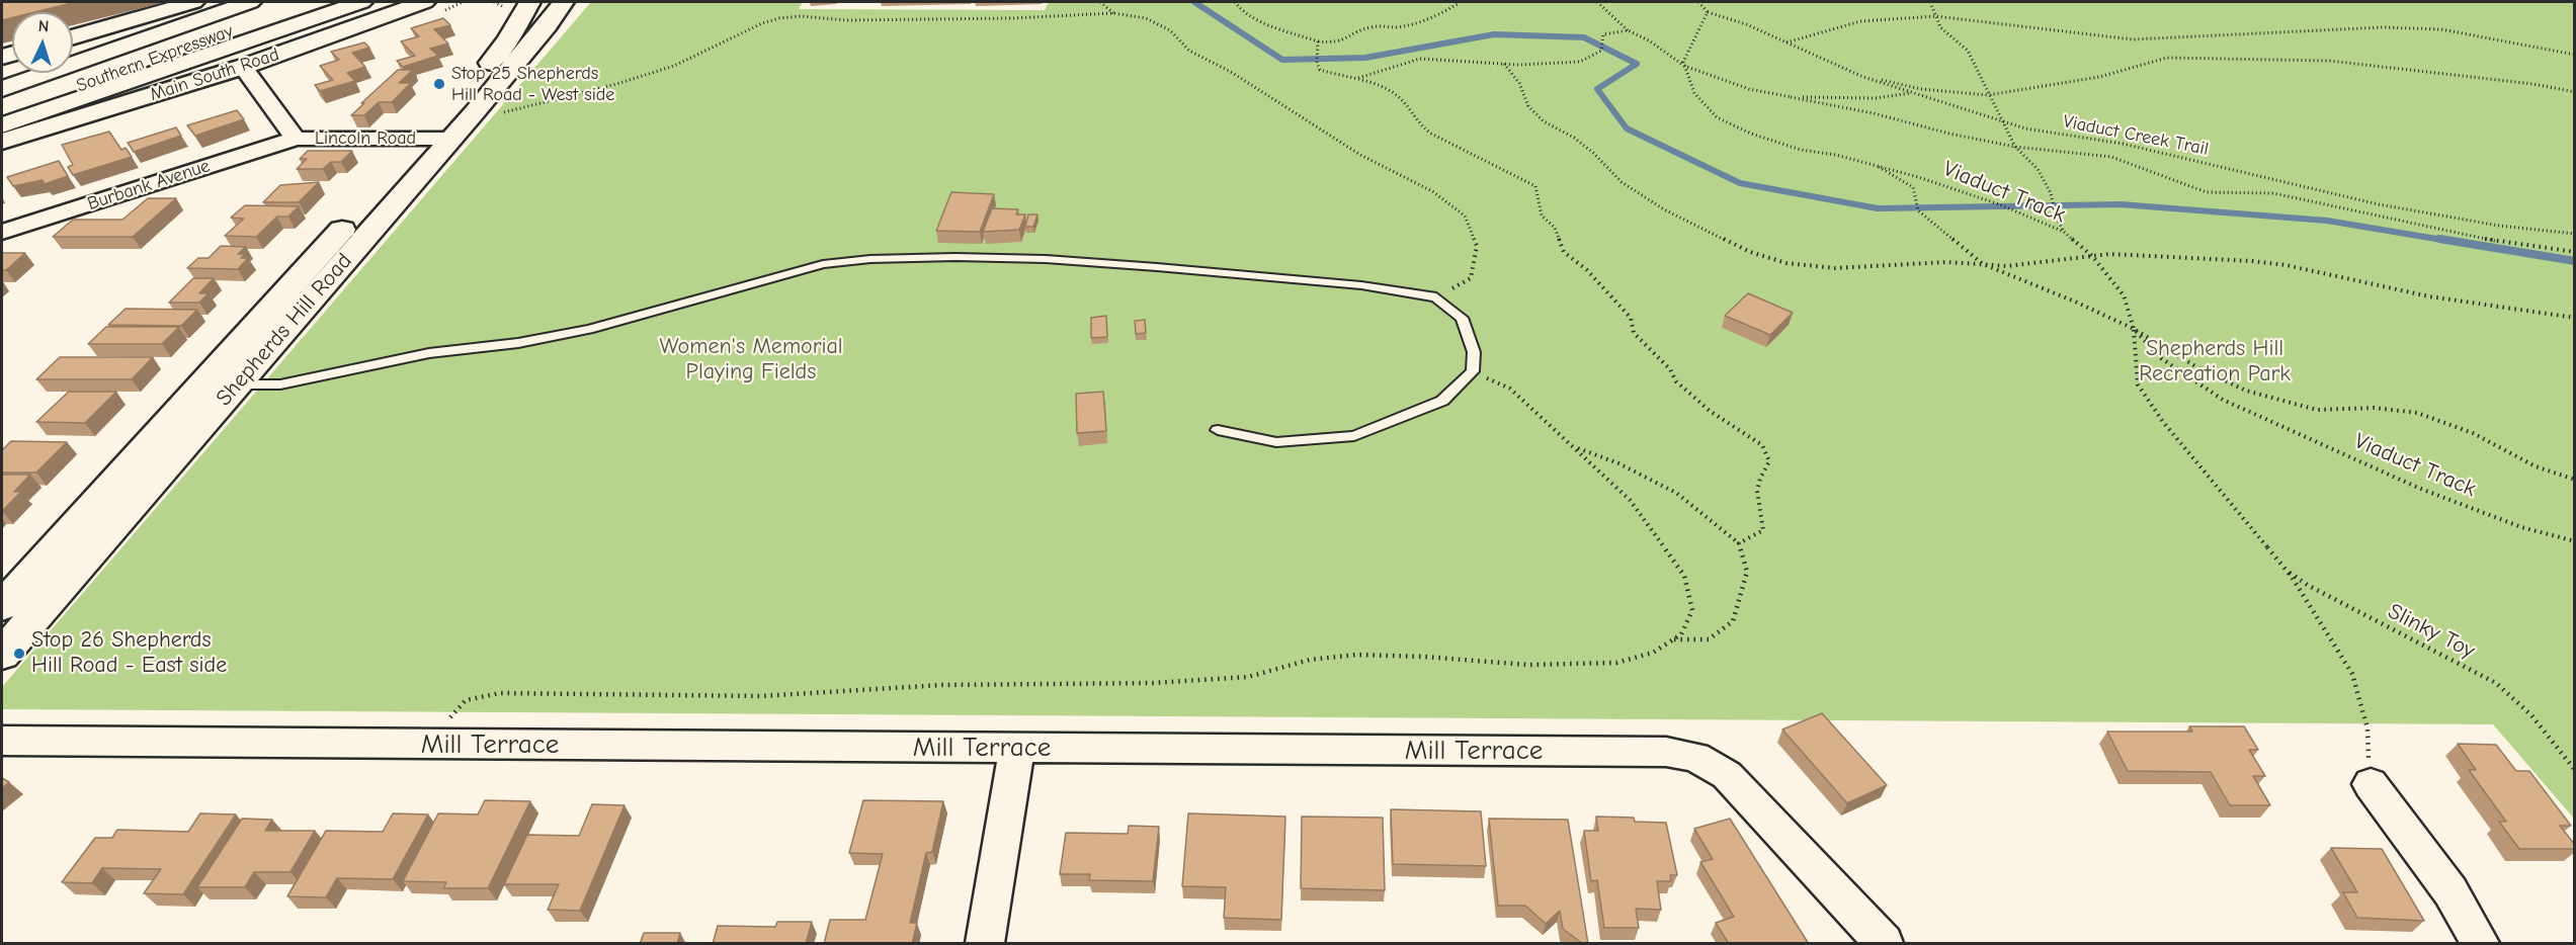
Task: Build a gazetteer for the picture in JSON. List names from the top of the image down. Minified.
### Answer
{"streets":{"main road":["Southern Expressway","Main South Road","Shepherds Hill Road"],"street":["Lincoln Road","Burbank Avenue","Mill Terrace"],"path":["Viaduct Creek Trail","Viaduct Track","Slinky Toy"]},"crossings":[["Main South Road","Lincoln Road"],["Lincoln Road","Burbank Avenue"],["Lincoln Road","Shepherds Hill Road"],["Viaduct Track","Slinky Toy"]],"parks":["Women's Memorial Playing Fields","Shepherds Hill Recreation Park"],"places":["Stop 25 Shepherds Hill Road - West side","Stop 26 Shepherds Hill Road - East side"],"north":"top"}
